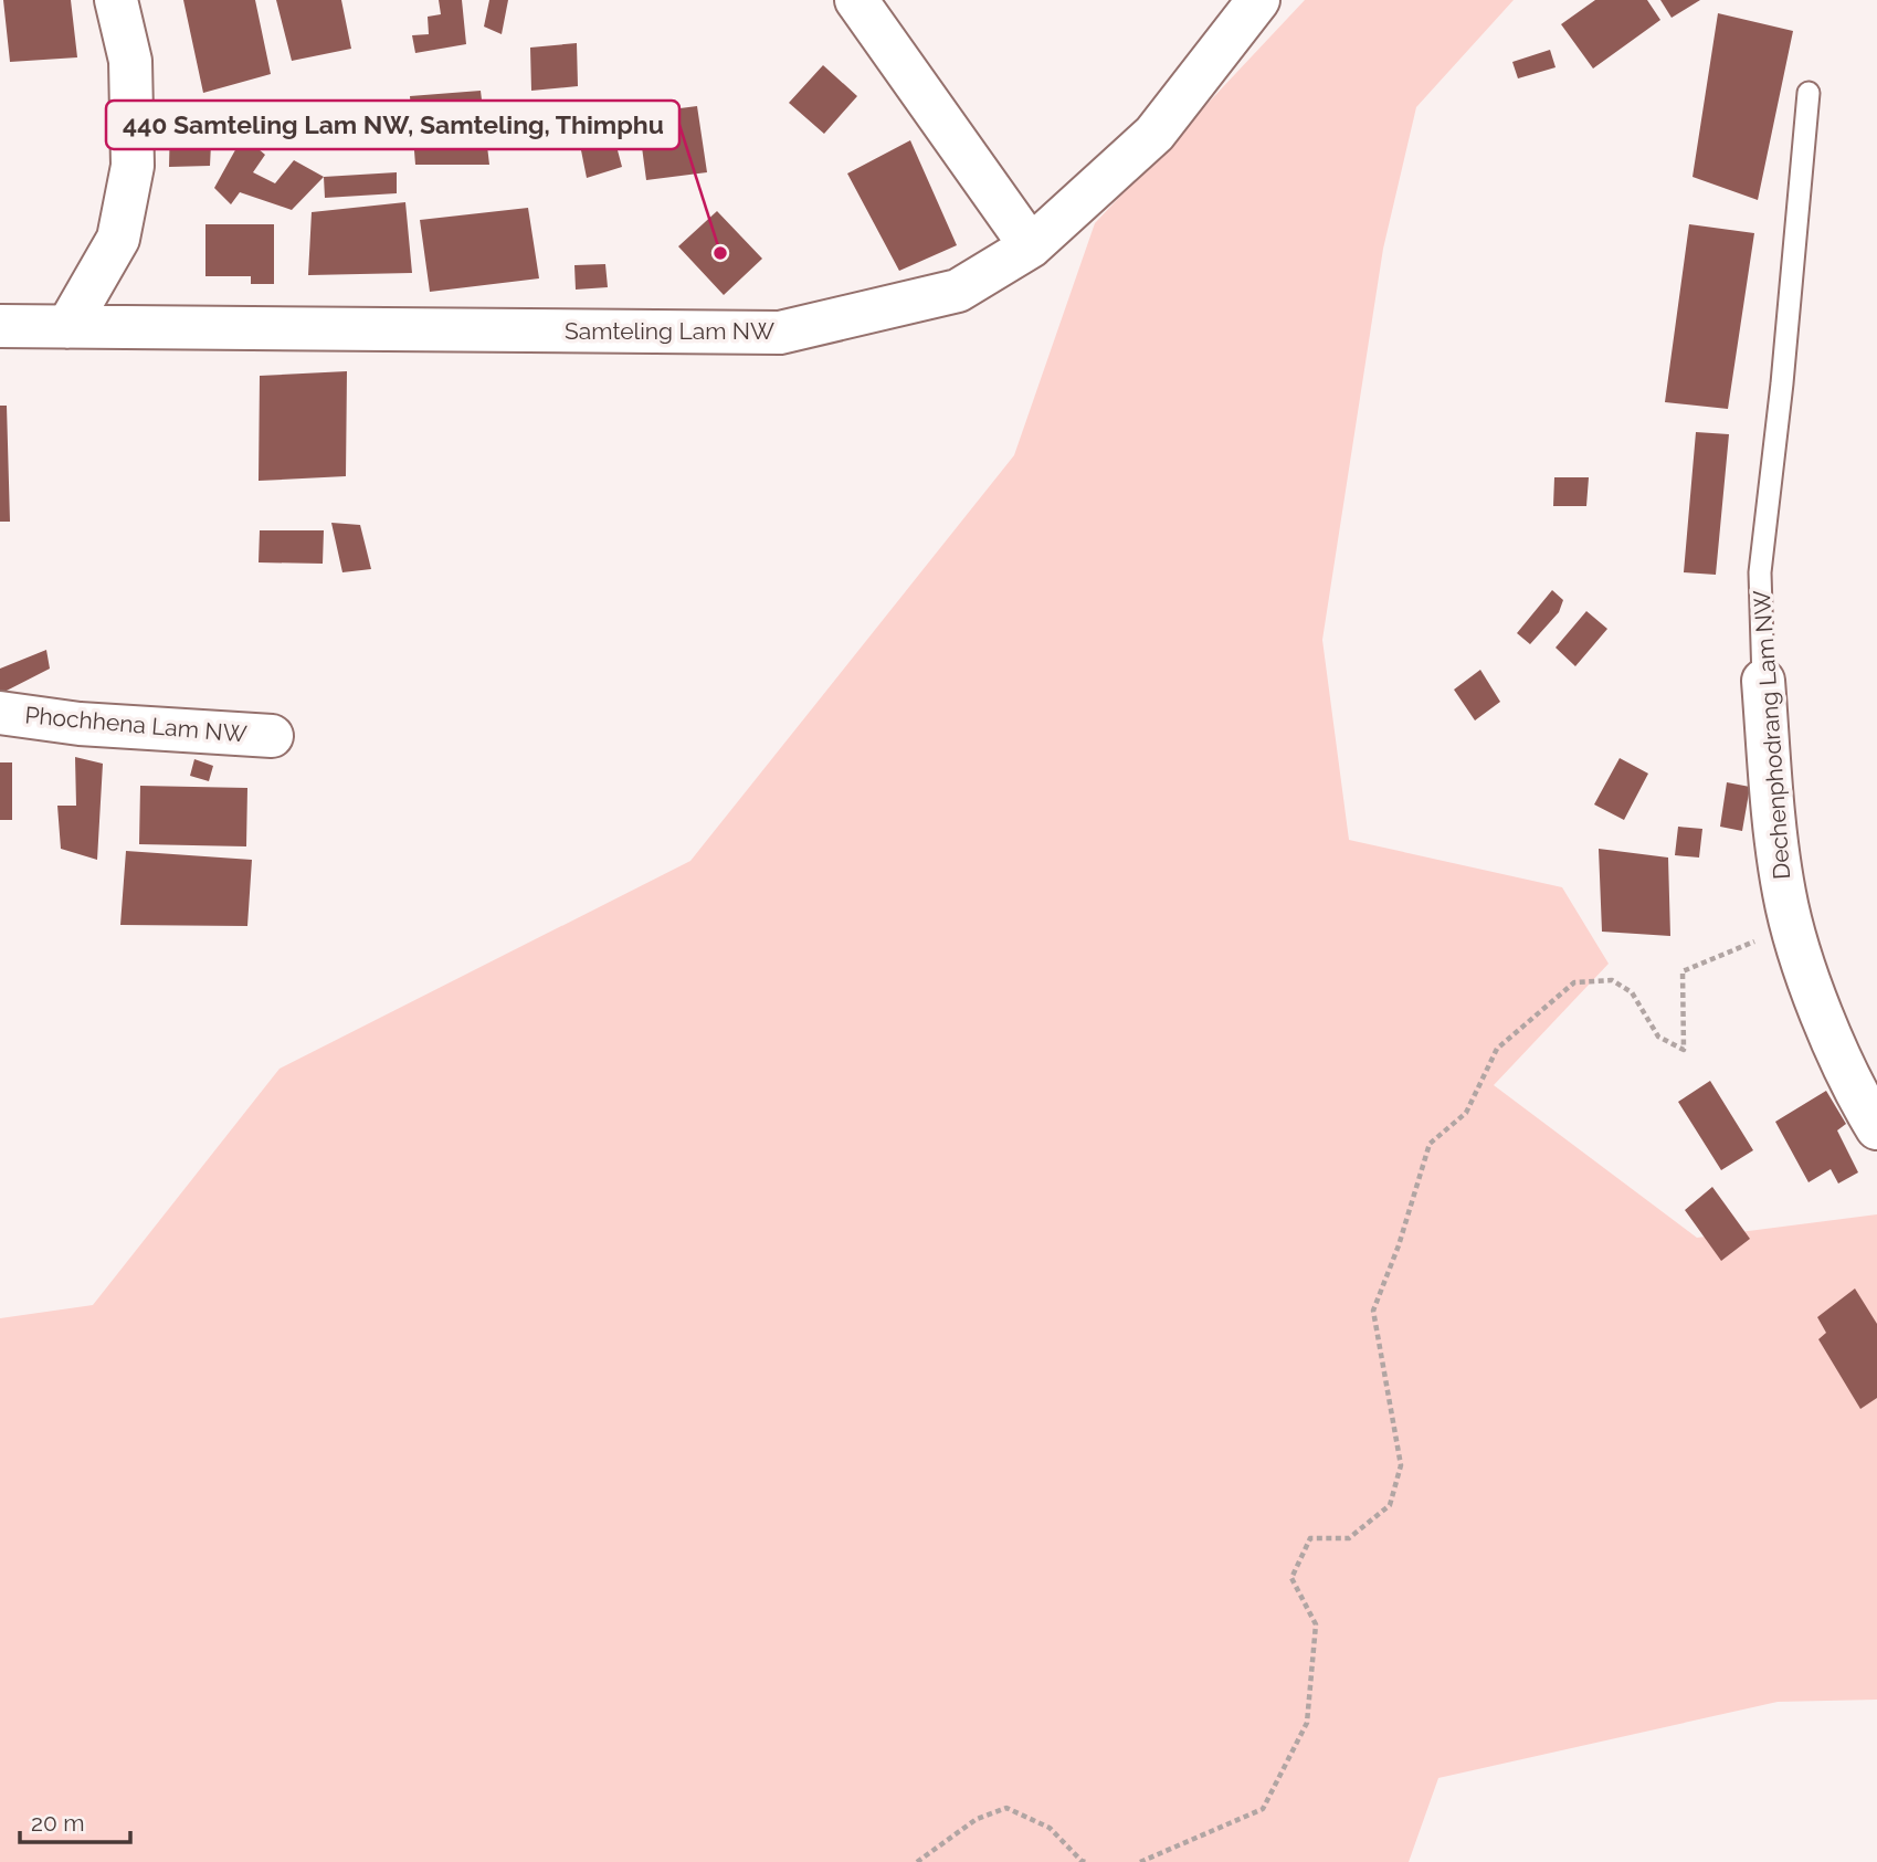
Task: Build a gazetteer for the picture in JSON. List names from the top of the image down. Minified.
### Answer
{"streets":{"street":["Samteling Lam NW","Phochhena Lam NW","Dechenphodrang Lam NW"]},"places":["440 Samteling Lam NW, Samteling, Thimphu"],"scale_bar":"20 m"}
